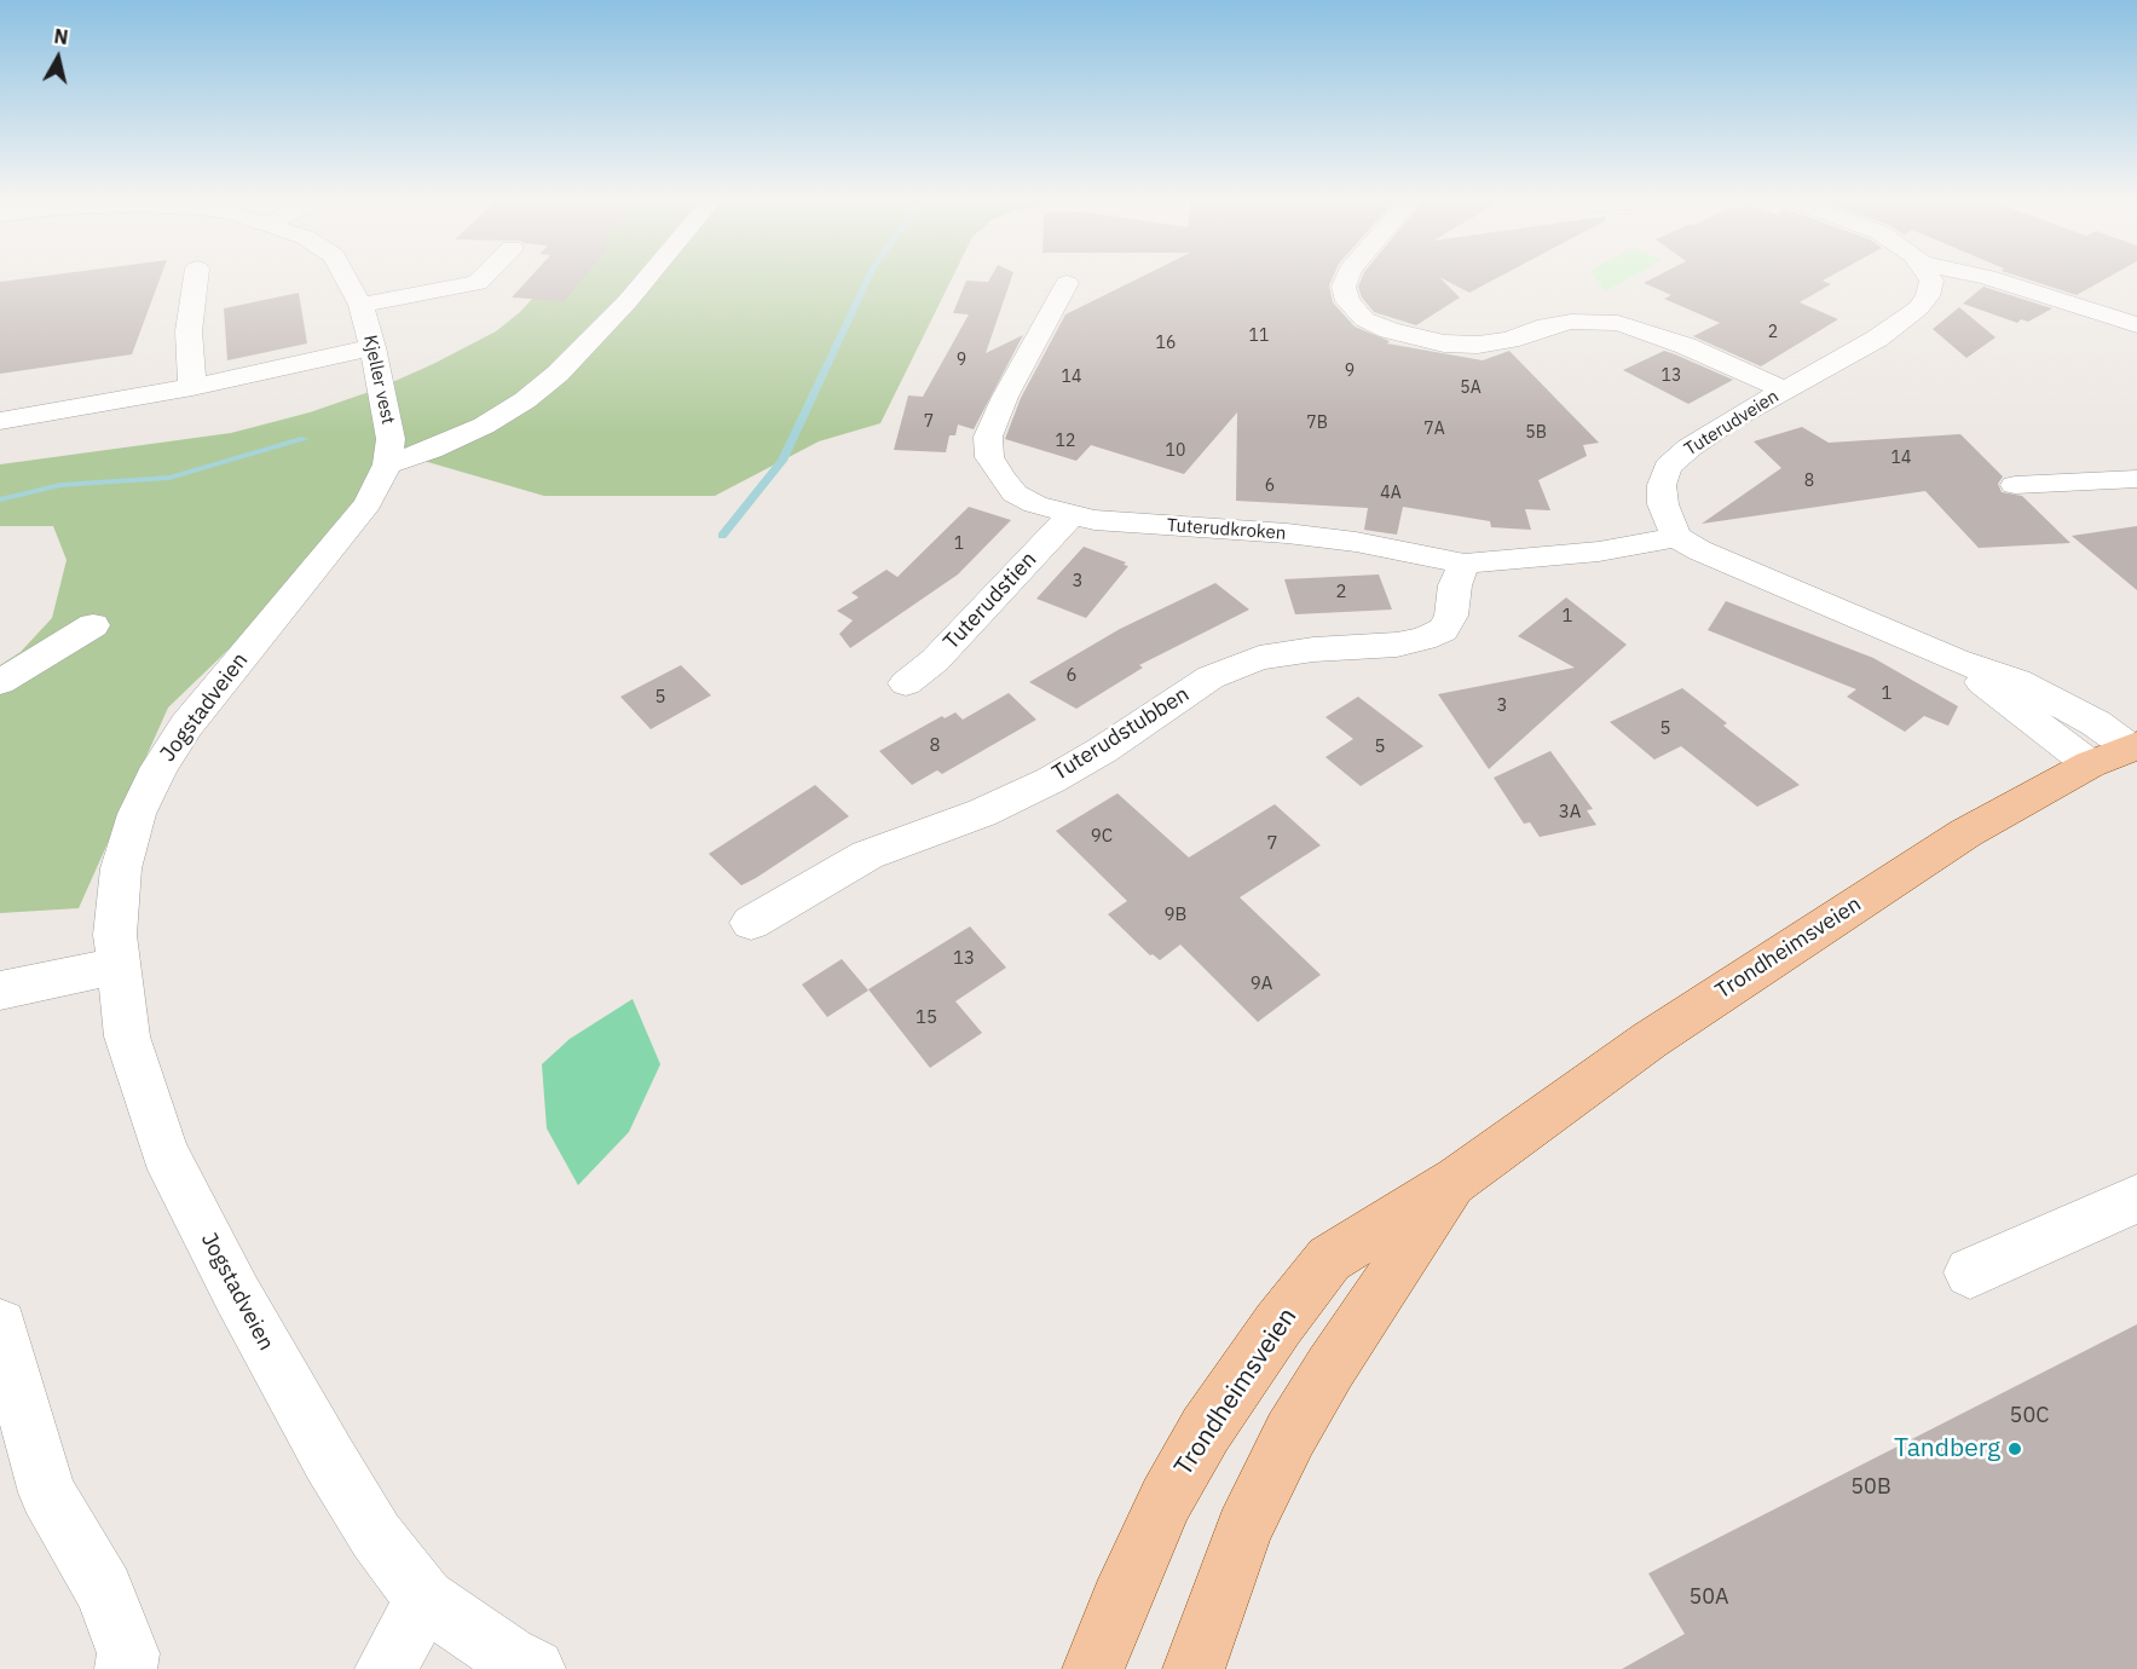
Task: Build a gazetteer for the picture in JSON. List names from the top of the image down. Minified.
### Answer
{"streets":{"main road":["Trondheimsveien"],"street":["Kjeller vest","Tuterudveien","Tuterudkroken","Tuterudstien","Jogstadveien","Tuterudstubben"]},"crossings":[["Kjeller vest","Jogstadveien"],["Tuterudveien","Tuterudkroken"],["Tuterudkroken","Tuterudstien"],["Tuterudkroken","Tuterudstubben"]],"places":["Tandberg"],"house_numbers":["2","11","16","9","9","13","14","5A","7","7B","7A","5B","12","10","14","8","6","4A","1","3","2","1","6","1","5","3","5","8","5","3A","9C","7","9B","13","9A","15","50C","50B","50A"],"north":"top"}
